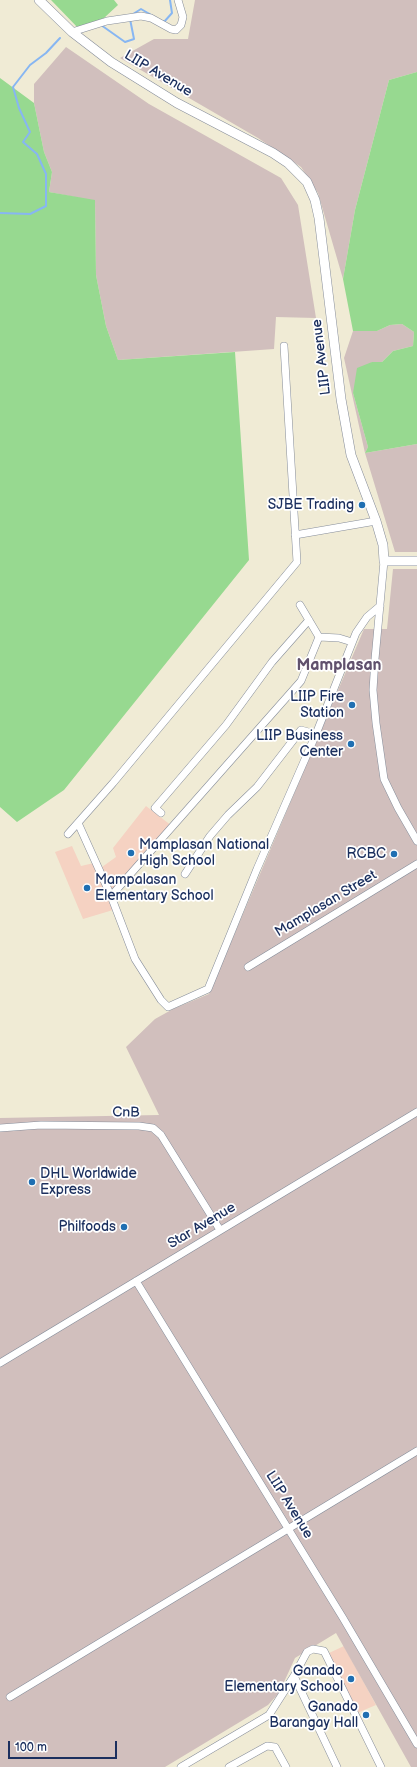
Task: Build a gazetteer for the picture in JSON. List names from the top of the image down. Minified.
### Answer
{"streets":{"street":["LIIP Avenue","Mamplasan Street","CnB","Star Avenue"]},"crossings":[["LIIP Avenue","Star Avenue"],["CnB","Star Avenue"]],"districts":["Mamplasan"],"places":["SJBE Trading","LIIP Fire Station","LIIP Business Center","Mamplasan National High School","RCBC","Mampalasan Elementary School","DHL Worldwide Express","Philfoods","Ganado Elementary School","Ganado Barangay Hall"],"scale_bar":"100 m"}
